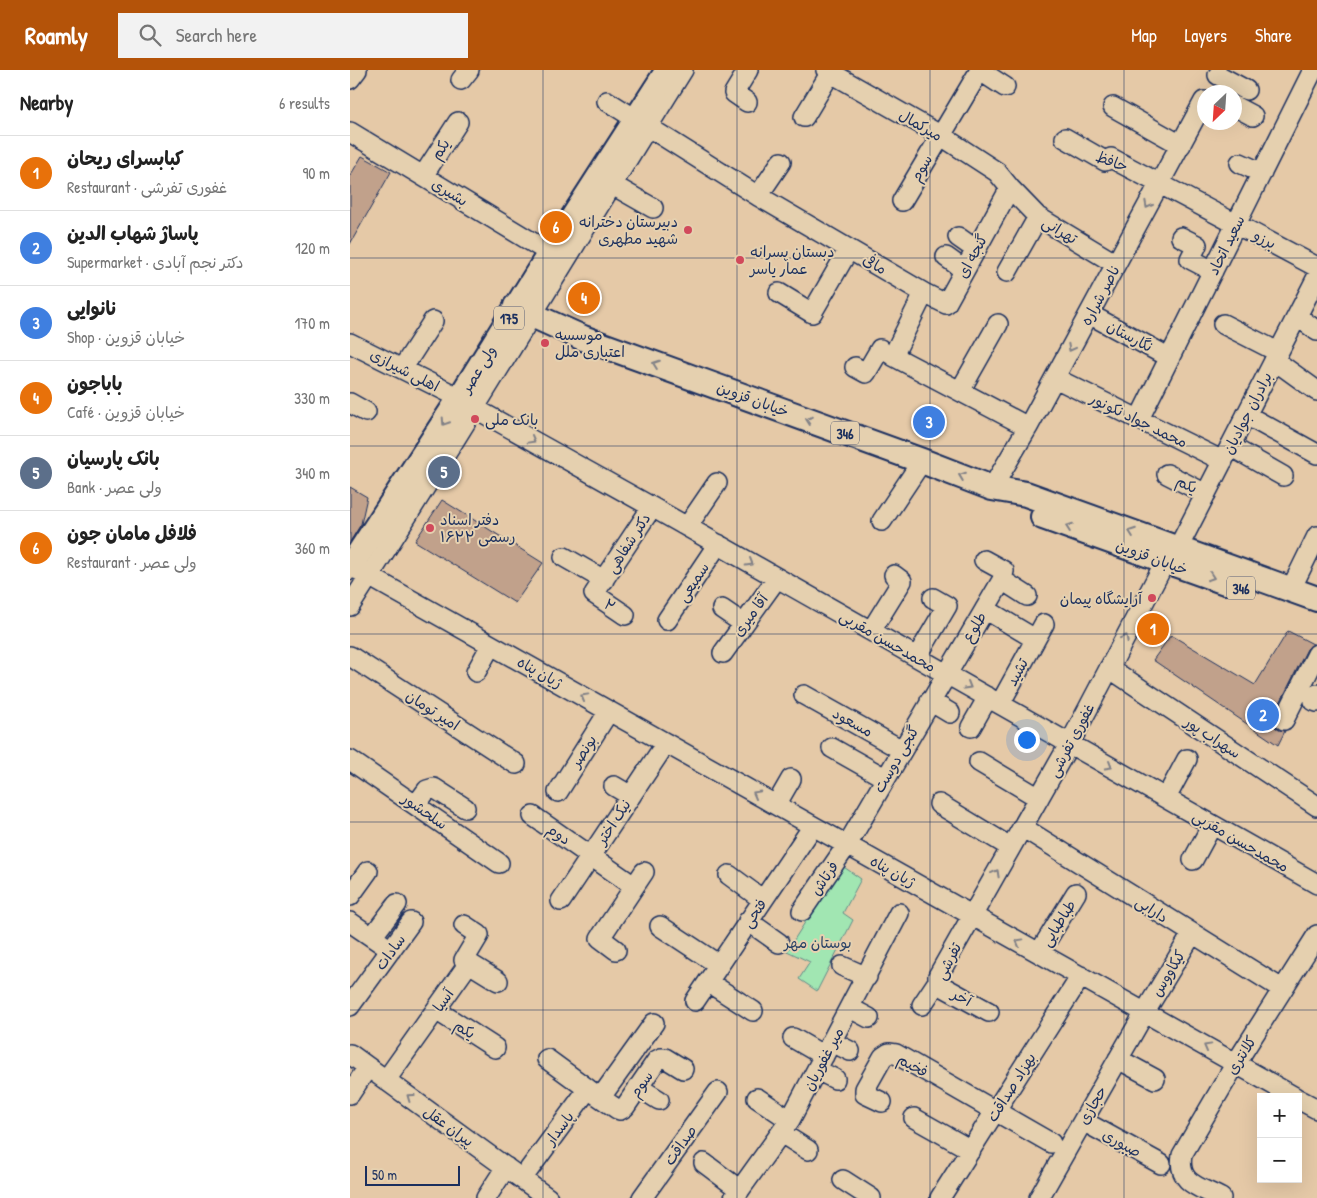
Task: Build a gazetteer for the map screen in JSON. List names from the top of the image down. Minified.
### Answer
{"streets":{"main road":["175","ولی عصر","خیابان قزوین","346"],"street":["میرکمال","یکم","حافظ","سوم","بشیری","تهرانی","برزو","سعید اتحاد","گنجه ای","مافی","ناصر شراره","نگارستان","اهلی شیرازی","برادران جوادیان","محمد جواد نکونور","دکتر شفاهی","سمیعی","۲","آقا میری","طلوع","محمدحسن مقربی","ژیان پناه","تشید","امیر تومان","مسعود","سهراب پور","غفوری تفرشی","بونصر","گنجی دوست","سلحشور","نیک اختر","دوم","فرتاش","دارابی","فتحی","طباطبایی","سادات","تفرشی","کیکاووس","آخر","آسیا","کلانتری","میر غفوریان","فخیم","بهزاد صداقت","حجازی","پیران عقل","پاسدار","صبوری","صداقت"]},"crossings":[["میرکمال","سوم"],["میرکمال","تهرانی"],["میرکمال","گنجه ای"],["یکم","بشیری"],["یکم","برادران جوادیان"],["یکم","آسیا"],["حافظ","برزو"],["حافظ","ناصر شراره"],["سوم","پاسدار"],["بشیری","ولی عصر"],["تهرانی","گنجه ای"],["تهرانی","ناصر شراره"],["برزو","سعید اتحاد"],["برزو","ناصر شراره"],["سعید اتحاد","نگارستان"],["سعید اتحاد","محمد جواد نکونور"],["گنجه ای","مافی"],["مافی","ولی عصر"],["ناصر شراره","نگارستان"],["ناصر شراره","خیابان قزوین"],["ناصر شراره","محمد جواد نکونور"],["ولی عصر","اهلی شیرازی"],["ولی عصر","خیابان قزوین"],["ولی عصر","محمدحسن مقربی"],["ولی عصر","ژیان پناه"],["اهلی شیرازی","محمدحسن مقربی"],["خیابان قزوین","برادران جوادیان"],["خیابان قزوین","غفوری تفرشی"],["برادران جوادیان","محمد جواد نکونور"],["برادران جوادیان","غفوری تفرشی"],["دکتر شفاهی","۲"],["دکتر شفاهی","محمدحسن مقربی"],["سمیعی","محمدحسن مقربی"],["آقا میری","محمدحسن مقربی"],["طلوع","محمدحسن مقربی"],["طلوع","تشید"],["طلوع","گنجی دوست"],["محمدحسن مقربی","تشید"],["محمدحسن مقربی","غفوری تفرشی"],["محمدحسن مقربی","گنجی دوست"],["ژیان پناه","غفوری تفرشی"],["ژیان پناه","بونصر"],["ژیان پناه","گنجی دوست"],["ژیان پناه","نیک اختر"],["ژیان پناه","فرتاش"],["ژیان پناه","فتحی"],["ژیان پناه","طباطبایی"],["ژیان پناه","تفرشی"],["ژیان پناه","کیکاووس"],["ژیان پناه","کلانتری"],["ژیان پناه","بهزاد صداقت"],["ژیان پناه","حجازی"],["مسعود","گنجی دوست"],["سهراب پور","غفوری تفرشی"],["غفوری تفرشی","دارابی"],["غفوری تفرشی","تفرشی"],["گنجی دوست","فرتاش"],["نیک اختر","دوم"],["دارابی","کیکاووس"],["دارابی","کلانتری"],["تفرشی","آخر"],["کیکاووس","حجازی"],["آسیا","پیران عقل"],["فخیم","بهزاد صداقت"],["حجازی","صبوری"],["پیران عقل","پاسدار"]],"one_way":["ناصر شراره","محمدحسن مقربی","ژیان پناه","غفوری تفرشی"],"parks":["بوستان مهر"],"places":["دبیرستان دخترانه شهید مطهری","دبستان پسرانه عمار یاسر","موسسه اعتباری ملل","بانک ملی","دفتر اسناد رسمی ۱۶۲۲","آرایشگاه پیمان"],"scale_bar":"50 m","north":"bottom left","page":{"header":"Roamly","search":"Search here","nav":["Map","Layers","Share"],"heading":["Nearby","6 results"],"list":[{"mark":"1","name":"کبابسرای ریحان","note":"Restaurant · غفوری تفرشی","value":"90 m"},{"mark":"2","name":"پاساژ شهاب الدین","note":"Supermarket · دکتر نجم آبادی","value":"120 m"},{"mark":"3","name":"نانوایی","note":"Shop · خیابان قزوین","value":"170 m"},{"mark":"4","name":"باباجون","note":"Café · خیابان قزوین","value":"330 m"},{"mark":"5","name":"بانک پارسیان","note":"Bank · ولی عصر","value":"340 m"},{"mark":"6","name":"فلافل مامان جون","note":"Restaurant · ولی عصر","value":"360 m"}],"pins":["6","4","3","5","1","2"],"map_buttons":["+","−"],"scale":"50 m"}}
